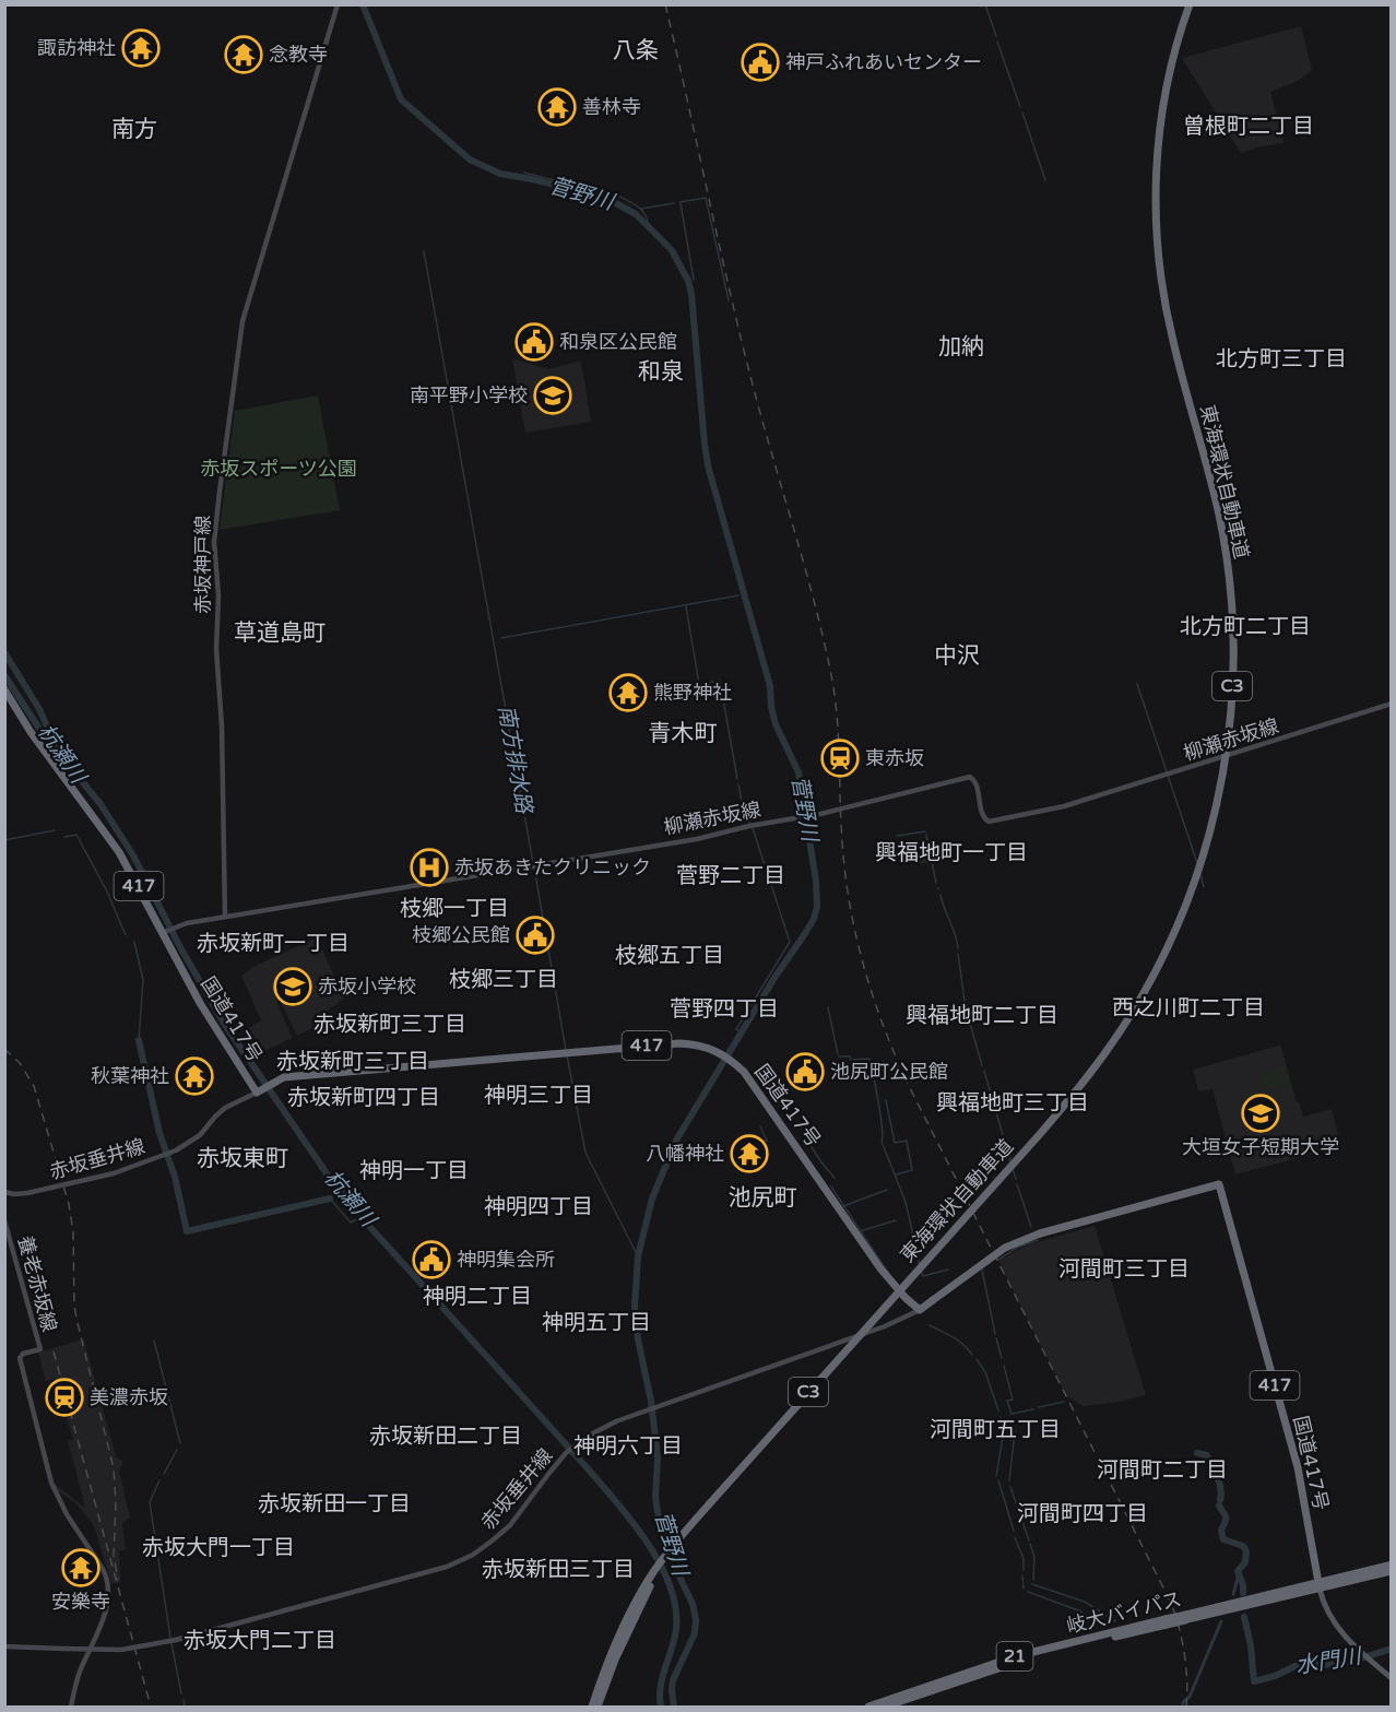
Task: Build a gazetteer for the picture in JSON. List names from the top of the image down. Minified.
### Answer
{"streets":{"highway":["東海環状自動車道","C3","417","国道417号","岐大バイパス","21"],"main road":["赤坂神戸線","柳瀬赤坂線","赤坂垂井線","養老赤坂線"]},"crossings":[["赤坂神戸線","柳瀬赤坂線"],["国道417号","赤坂垂井線"],["国道417号","岐大バイパス"]],"districts":["八条","曽根町二丁目","南方","加納","北方町三丁目","和泉","北方町二丁目","草道島町","中沢","青木町","興福地町一丁目","菅野二丁目","枝郷一丁目","赤坂新町一丁目","枝郷五丁目","枝郷三丁目","西之川町二丁目","菅野四丁目","興福地町二丁目","赤坂新町三丁目","赤坂新町三丁目","神明三丁目","赤坂新町四丁目","興福地町三丁目","赤坂東町","神明一丁目","池尻町","神明四丁目","河間町三丁目","神明二丁目","神明五丁目","河間町五丁目","赤坂新田二丁目","神明六丁目","河間町二丁目","赤坂新田一丁目","河間町四丁目","赤坂大門一丁目","赤坂新田三丁目","赤坂大門二丁目"],"water":["菅野川","杭瀬川","南方排水路","水門川"],"parks":["赤坂スポーツ公園"],"places":{"temple":["諏訪神社","念教寺","善林寺","熊野神社","秋葉神社","八幡神社","安樂寺"],"public building":["神戸ふれあいセンター","和泉区公民館","枝郷公民館","池尻町公民館","神明集会所"],"school or university":["南平野小学校","赤坂小学校","大垣女子短期大学"],"station":["東赤坂","美濃赤坂"],"hospital":["赤坂あきたクリニック"]}}
